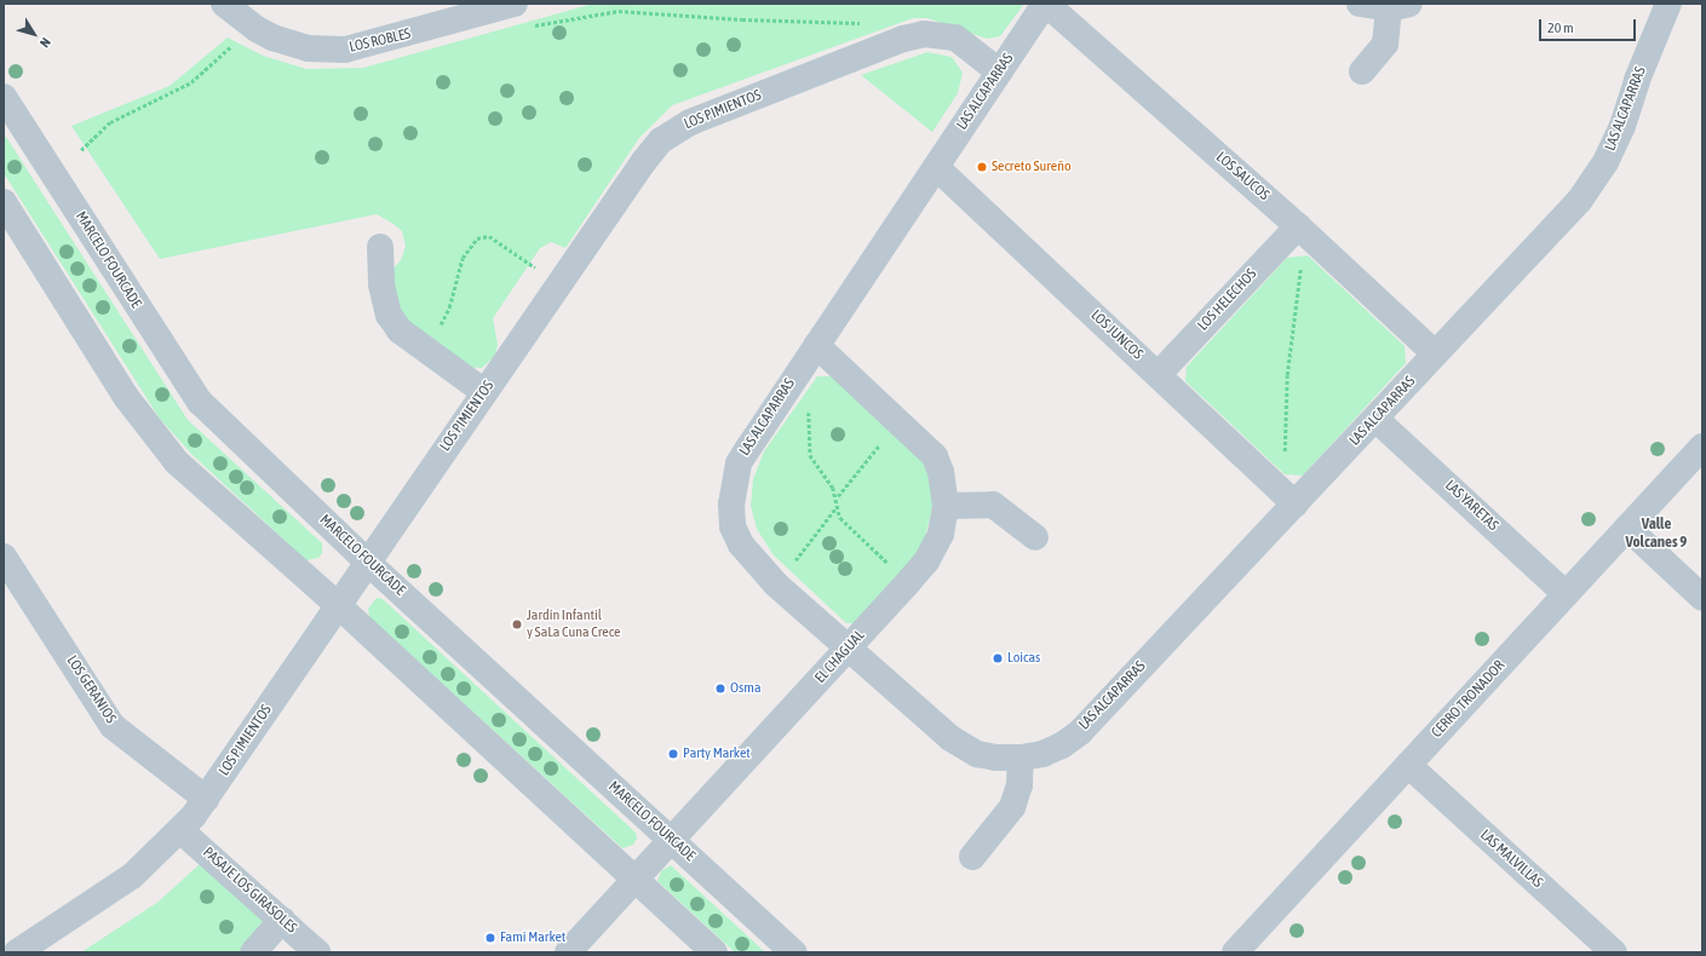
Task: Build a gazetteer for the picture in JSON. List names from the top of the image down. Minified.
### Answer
{"streets":{"street":["LOS ROBLES","LAS ALCAPARRAS","LOS PIMIENTOS","LOS SAUCOS","MARCELO FOURCADE","LOS HELECHOS","LOS JUNCOS","LAS YARETAS","EL CHAGUAL","LOS GERANIOS","CERRO TRONADOR","LAS MALVILLAS","PASAJE LOS GIRASOLES"]},"crossings":[["LAS ALCAPARRAS","LOS PIMIENTOS"],["LAS ALCAPARRAS","LOS SAUCOS"],["LAS ALCAPARRAS","LOS JUNCOS"],["LAS ALCAPARRAS","LAS YARETAS"],["LAS ALCAPARRAS","EL CHAGUAL"],["LOS PIMIENTOS","MARCELO FOURCADE"],["LOS PIMIENTOS","LOS GERANIOS"],["LOS PIMIENTOS","PASAJE LOS GIRASOLES"],["LOS SAUCOS","LOS HELECHOS"],["MARCELO FOURCADE","EL CHAGUAL"],["LOS HELECHOS","LOS JUNCOS"],["LAS YARETAS","CERRO TRONADOR"],["CERRO TRONADOR","LAS MALVILLAS"]],"districts":["Valle Volcanes 9"],"places":["Secreto Sureño","Jardín Infantil y SaLa Cuna Crece","Loicas","Osma","Party Market","Fami Market"],"scale_bar":"20 m","north":"bottom right"}
